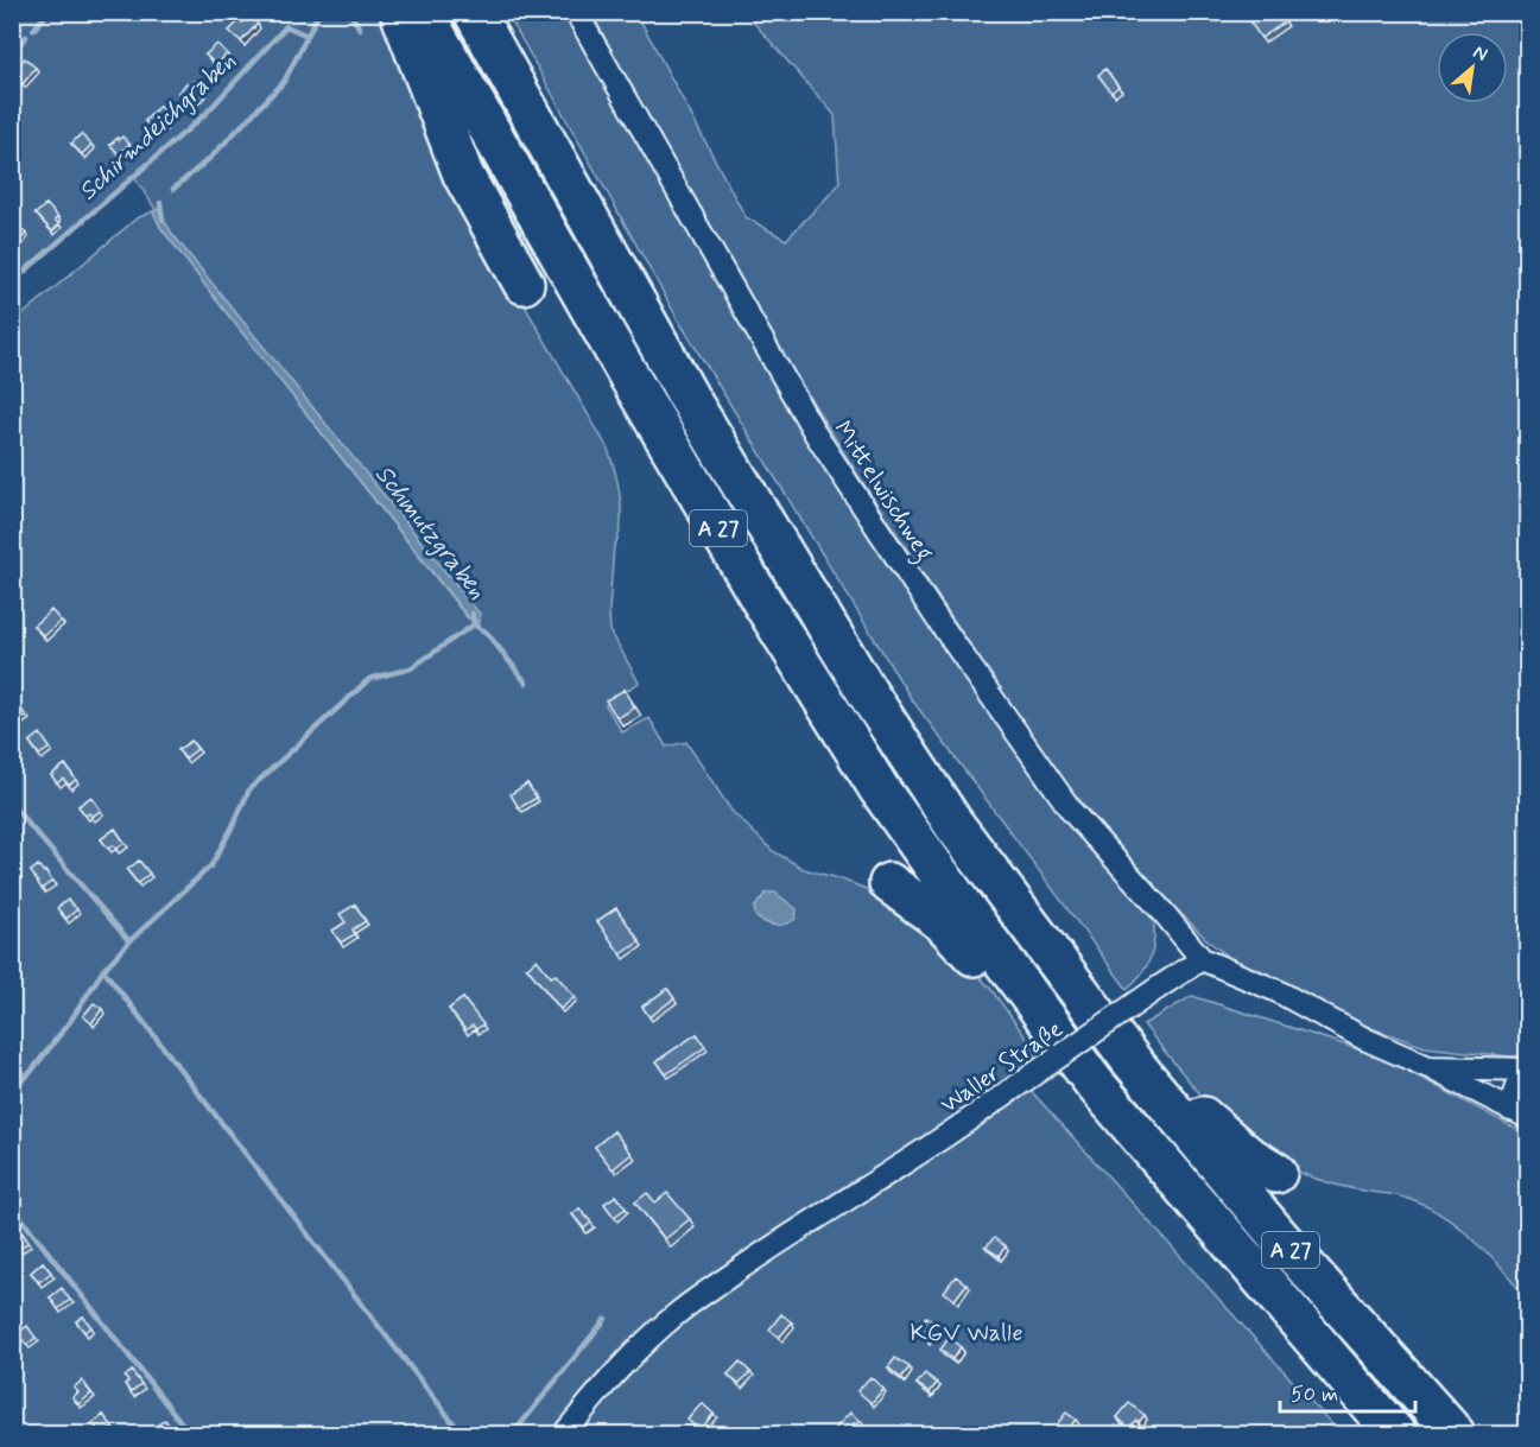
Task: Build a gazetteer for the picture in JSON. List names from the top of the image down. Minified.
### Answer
{"streets":{"highway":["A 27"],"street":["Mittelwischweg","Waller Straße"]},"crossings":[["Mittelwischweg","Waller Straße"]],"water":["Schirmdeichgraben","Schmutzgraben"],"parks":["KGV Walle"],"scale_bar":"50 m","north":"top right"}
